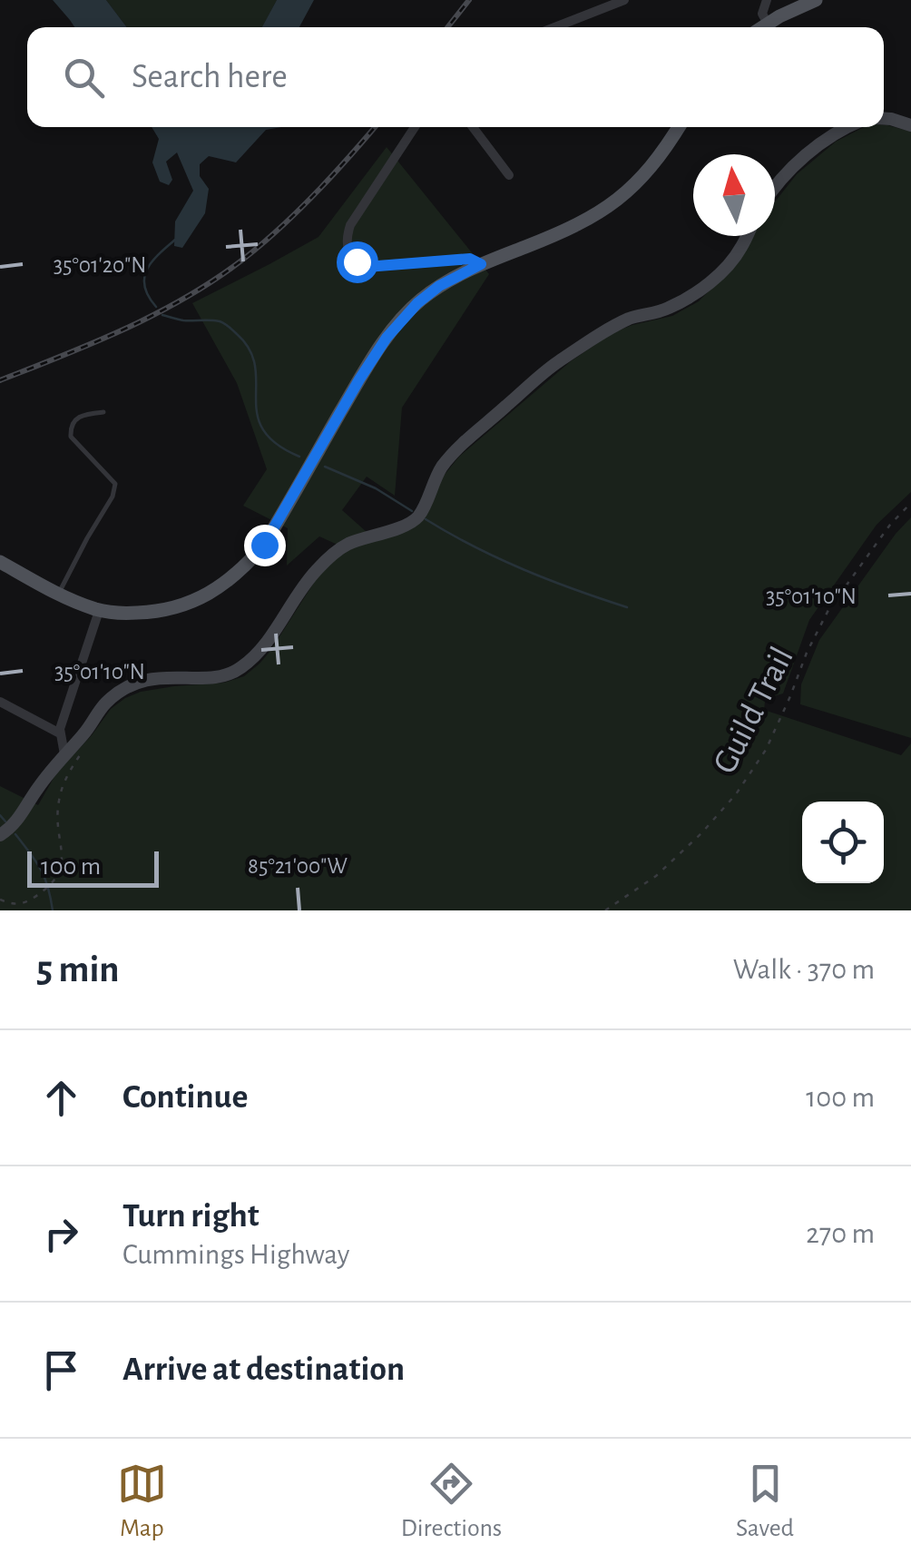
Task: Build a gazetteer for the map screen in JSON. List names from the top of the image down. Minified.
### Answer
{"streets":{"path":["Guild Trail"]},"scale_bar":"100 m","north":"top","page":{"search":"Search here","scale":"100 m","heading":["5 min","Walk · 370 m"],"list":[["Continue","100 m"],["Turn right","Cummings Highway","270 m"],"Arrive at destination"],"nav":["Map","Directions","Saved"]},"coordinates":["35°01'20\"N","35°01'10\"N","85°21'00\"W"]}
